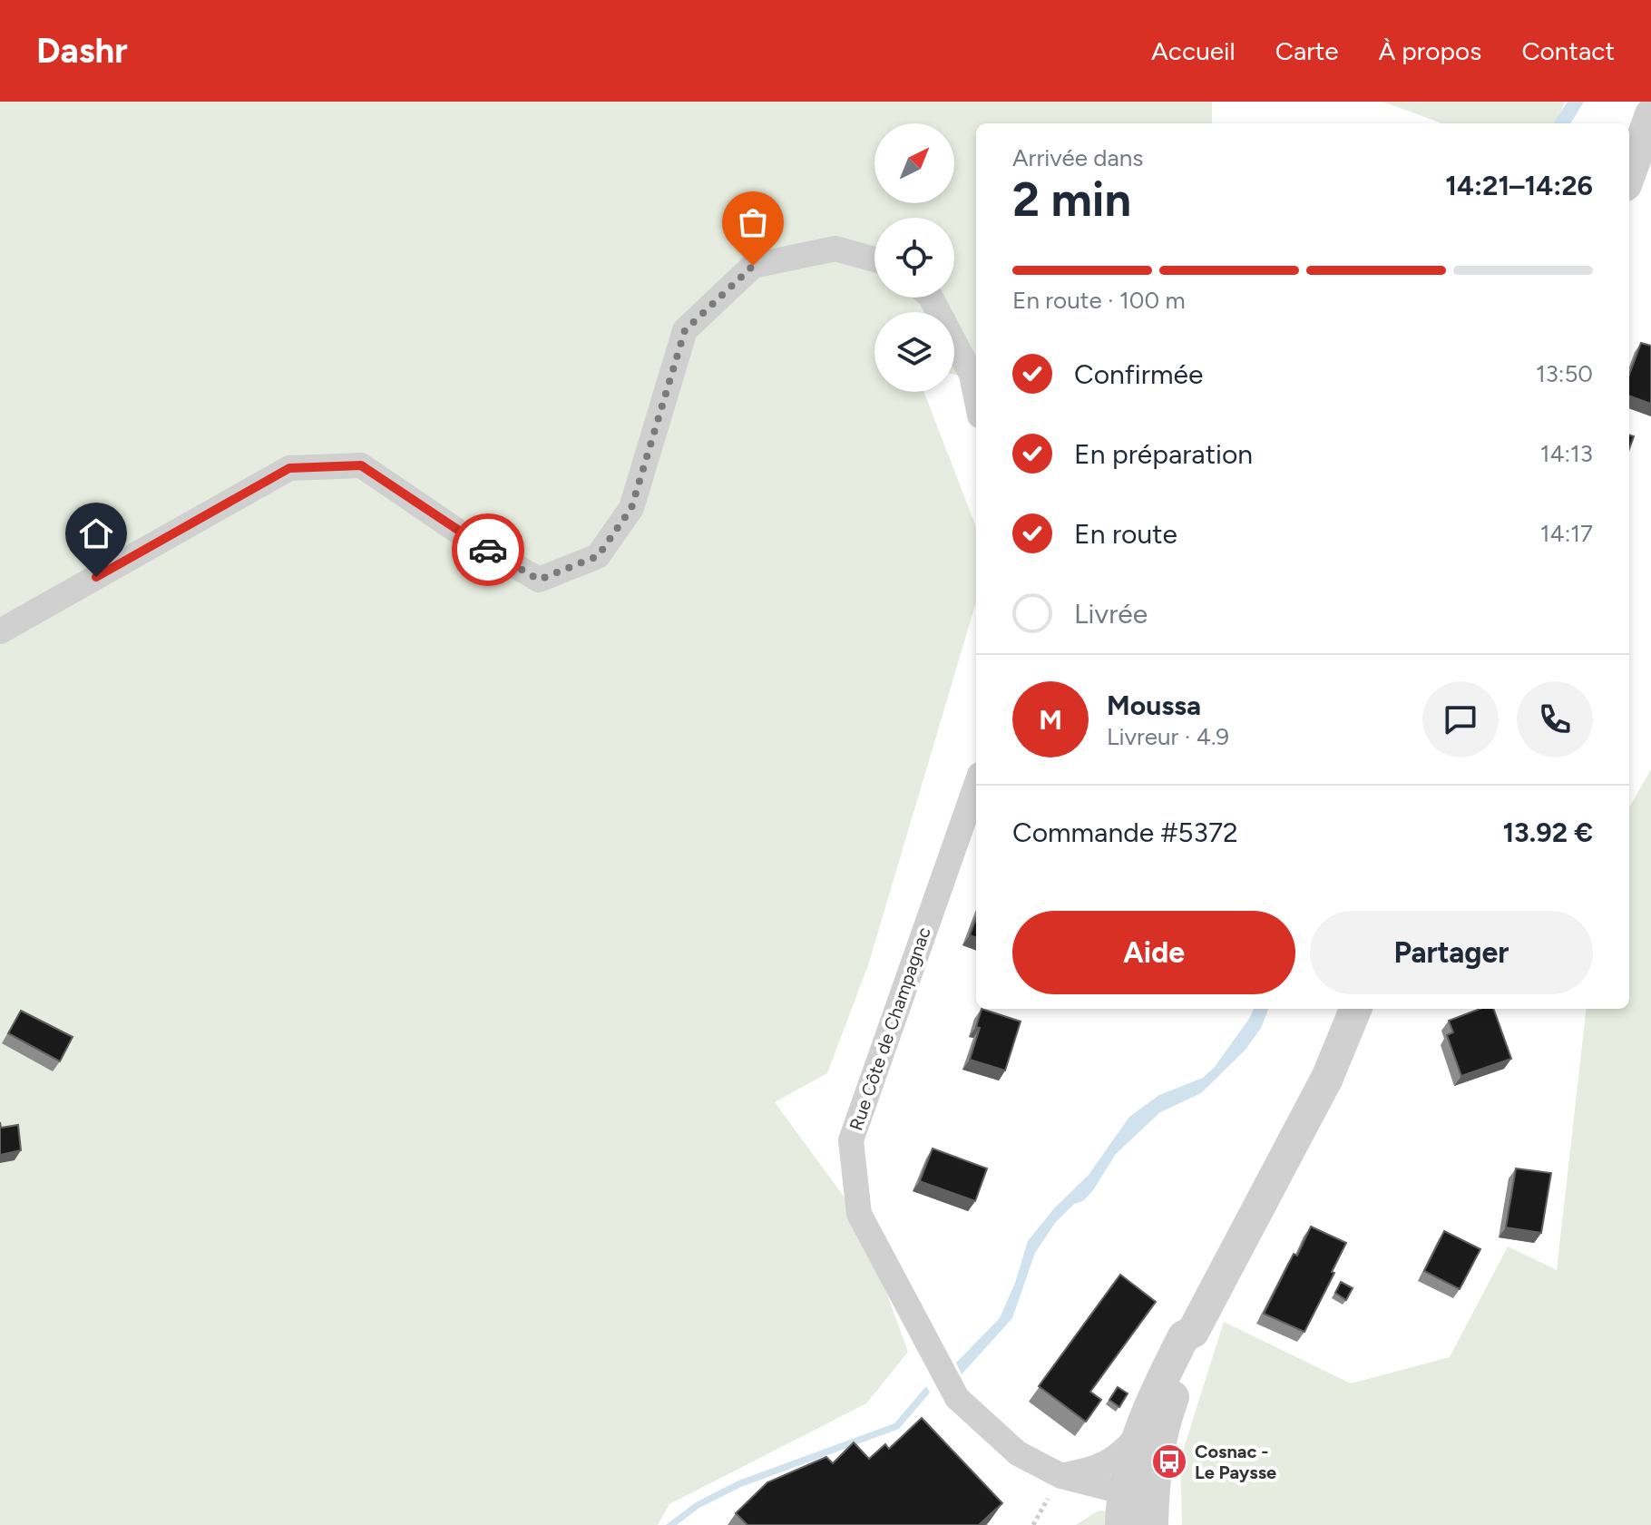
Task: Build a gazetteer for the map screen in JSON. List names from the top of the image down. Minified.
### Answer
{"streets":{"street":["Rue Côte de Champagnac"]},"places":{"bus stop":["Cosnac - Le Paysse"]},"north":"top right","page":{"header":"Dashr","nav":["Accueil","Carte","À propos","Contact"],"heading":["2 min","Arrivée dans","14:21–14:26"],"panel":["Moussa","Livreur · 4.9","Commande #5372","13.92 €"],"bar":"En route · 100 m","list":[["Confirmée","13:50"],["En préparation","14:13"],["En route","14:17"],"Livrée"],"round":"M","buttons":["Aide","Partager"]}}
